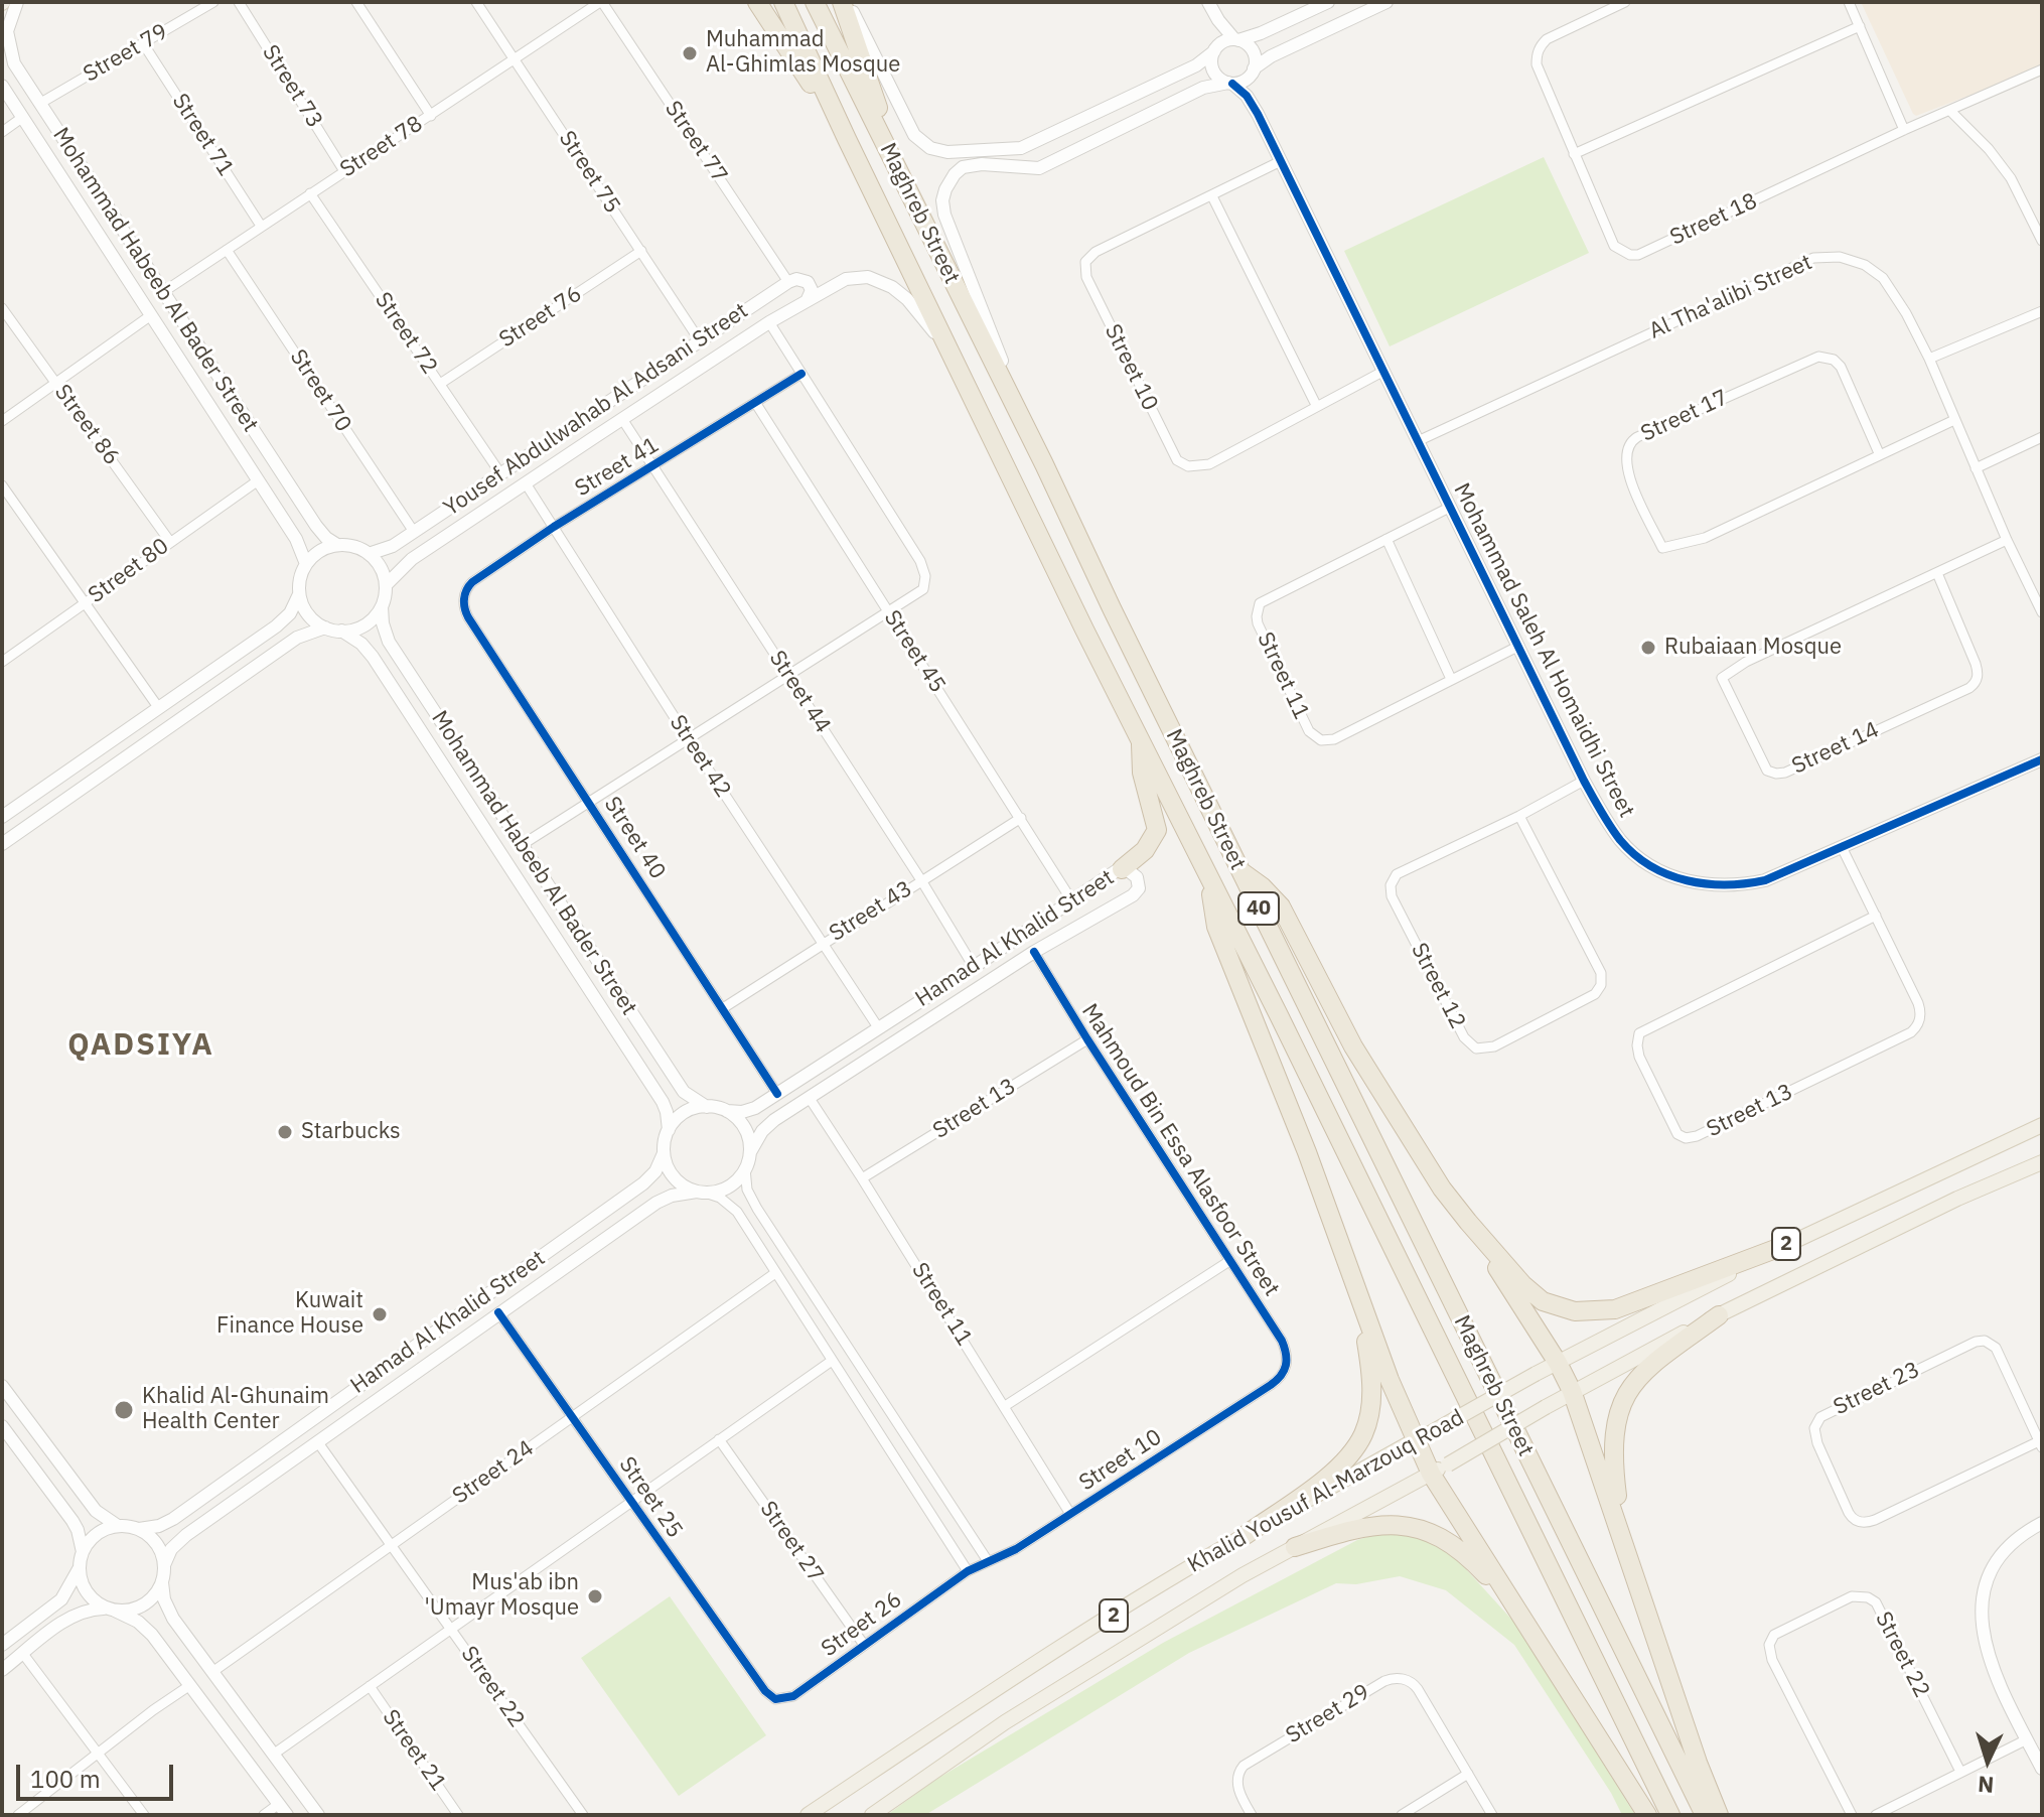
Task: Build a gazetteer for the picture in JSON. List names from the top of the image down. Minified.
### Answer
{"streets":{"highway":["Maghreb Street","40"],"main road":["2","Khalid Yousuf Al-Marzouq Road"],"street":["Street 79","Street 73","Street 71","Street 77","Street 78","Street 75","Street 18","Mohammad Habeeb Al Bader Street","Al Tha'alibi Street","Street 76","Street 72","Street 10","Street 70","Yousef Abdulwahab Al Adsani Street","Street 17","Street 86","Street 41","Street 80","Mohammad Saleh Al Homaidhi Street","Street 45","Street 11","Street 44","Street 14","Street 42","Street 40","Street 43","Hamad Al Khalid Street","Street 12","Street 13","Mahmoud Bin Essa Alasfoor Street","Street 23","Street 24","Street 25","Street 27","Street 26","Street 22","Street 29","Street 21"]},"crossings":[["Street 79","Street 71"],["Street 79","Mohammad Habeeb Al Bader Street"],["Street 73","Street 78"],["Street 71","Street 78"],["Street 77","Street 78"],["Street 77","Yousef Abdulwahab Al Adsani Street"],["Street 78","Street 75"],["Street 78","Mohammad Habeeb Al Bader Street"],["Street 78","Street 72"],["Street 78","Street 70"],["Street 75","Street 76"],["Street 75","Yousef Abdulwahab Al Adsani Street"],["Maghreb Street","Yousef Abdulwahab Al Adsani Street"],["Mohammad Habeeb Al Bader Street","Yousef Abdulwahab Al Adsani Street"],["Mohammad Habeeb Al Bader Street","Street 80"],["Mohammad Habeeb Al Bader Street","Hamad Al Khalid Street"],["Al Tha'alibi Street","Street 17"],["Al Tha'alibi Street","Mohammad Saleh Al Homaidhi Street"],["Al Tha'alibi Street","Street 14"],["Street 76","Street 72"],["Street 72","Yousef Abdulwahab Al Adsani Street"],["Street 10","Mohammad Saleh Al Homaidhi Street"],["Street 10","Street 11"],["Street 10","Mahmoud Bin Essa Alasfoor Street"],["Street 10","Street 26"],["Street 70","Yousef Abdulwahab Al Adsani Street"],["Yousef Abdulwahab Al Adsani Street","Street 44"],["Yousef Abdulwahab Al Adsani Street","Street 42"],["Street 86","Street 80"],["Street 41","Street 45"],["Street 41","Street 44"],["Street 41","Street 42"],["Street 41","Street 40"],["Mohammad Saleh Al Homaidhi Street","Street 11"],["Mohammad Saleh Al Homaidhi Street","Street 12"],["Mohammad Saleh Al Homaidhi Street","Street 13"],["Street 45","Street 43"],["Street 45","Hamad Al Khalid Street"],["Street 11","Hamad Al Khalid Street"],["Street 11","Street 13"],["Street 44","Street 43"],["Street 44","Hamad Al Khalid Street"],["Street 42","Street 43"],["Street 42","Hamad Al Khalid Street"],["Street 40","Street 43"],["Street 40","Hamad Al Khalid Street"],["Hamad Al Khalid Street","Mahmoud Bin Essa Alasfoor Street"],["Hamad Al Khalid Street","Street 25"],["Hamad Al Khalid Street","Street 22"],["Street 13","Mahmoud Bin Essa Alasfoor Street"],["Street 24","Street 25"],["Street 24","Street 22"],["Street 25","Street 26"],["Street 27","Street 26"]],"districts":["QADSIYA"],"places":["Muhammad Al-Ghimlas Mosque","Rubaiaan Mosque","Starbucks","Kuwait Finance House","Khalid Al-Ghunaim Health Center","Mus'ab ibn 'Umayr Mosque"],"scale_bar":"100 m","north":"bottom"}
